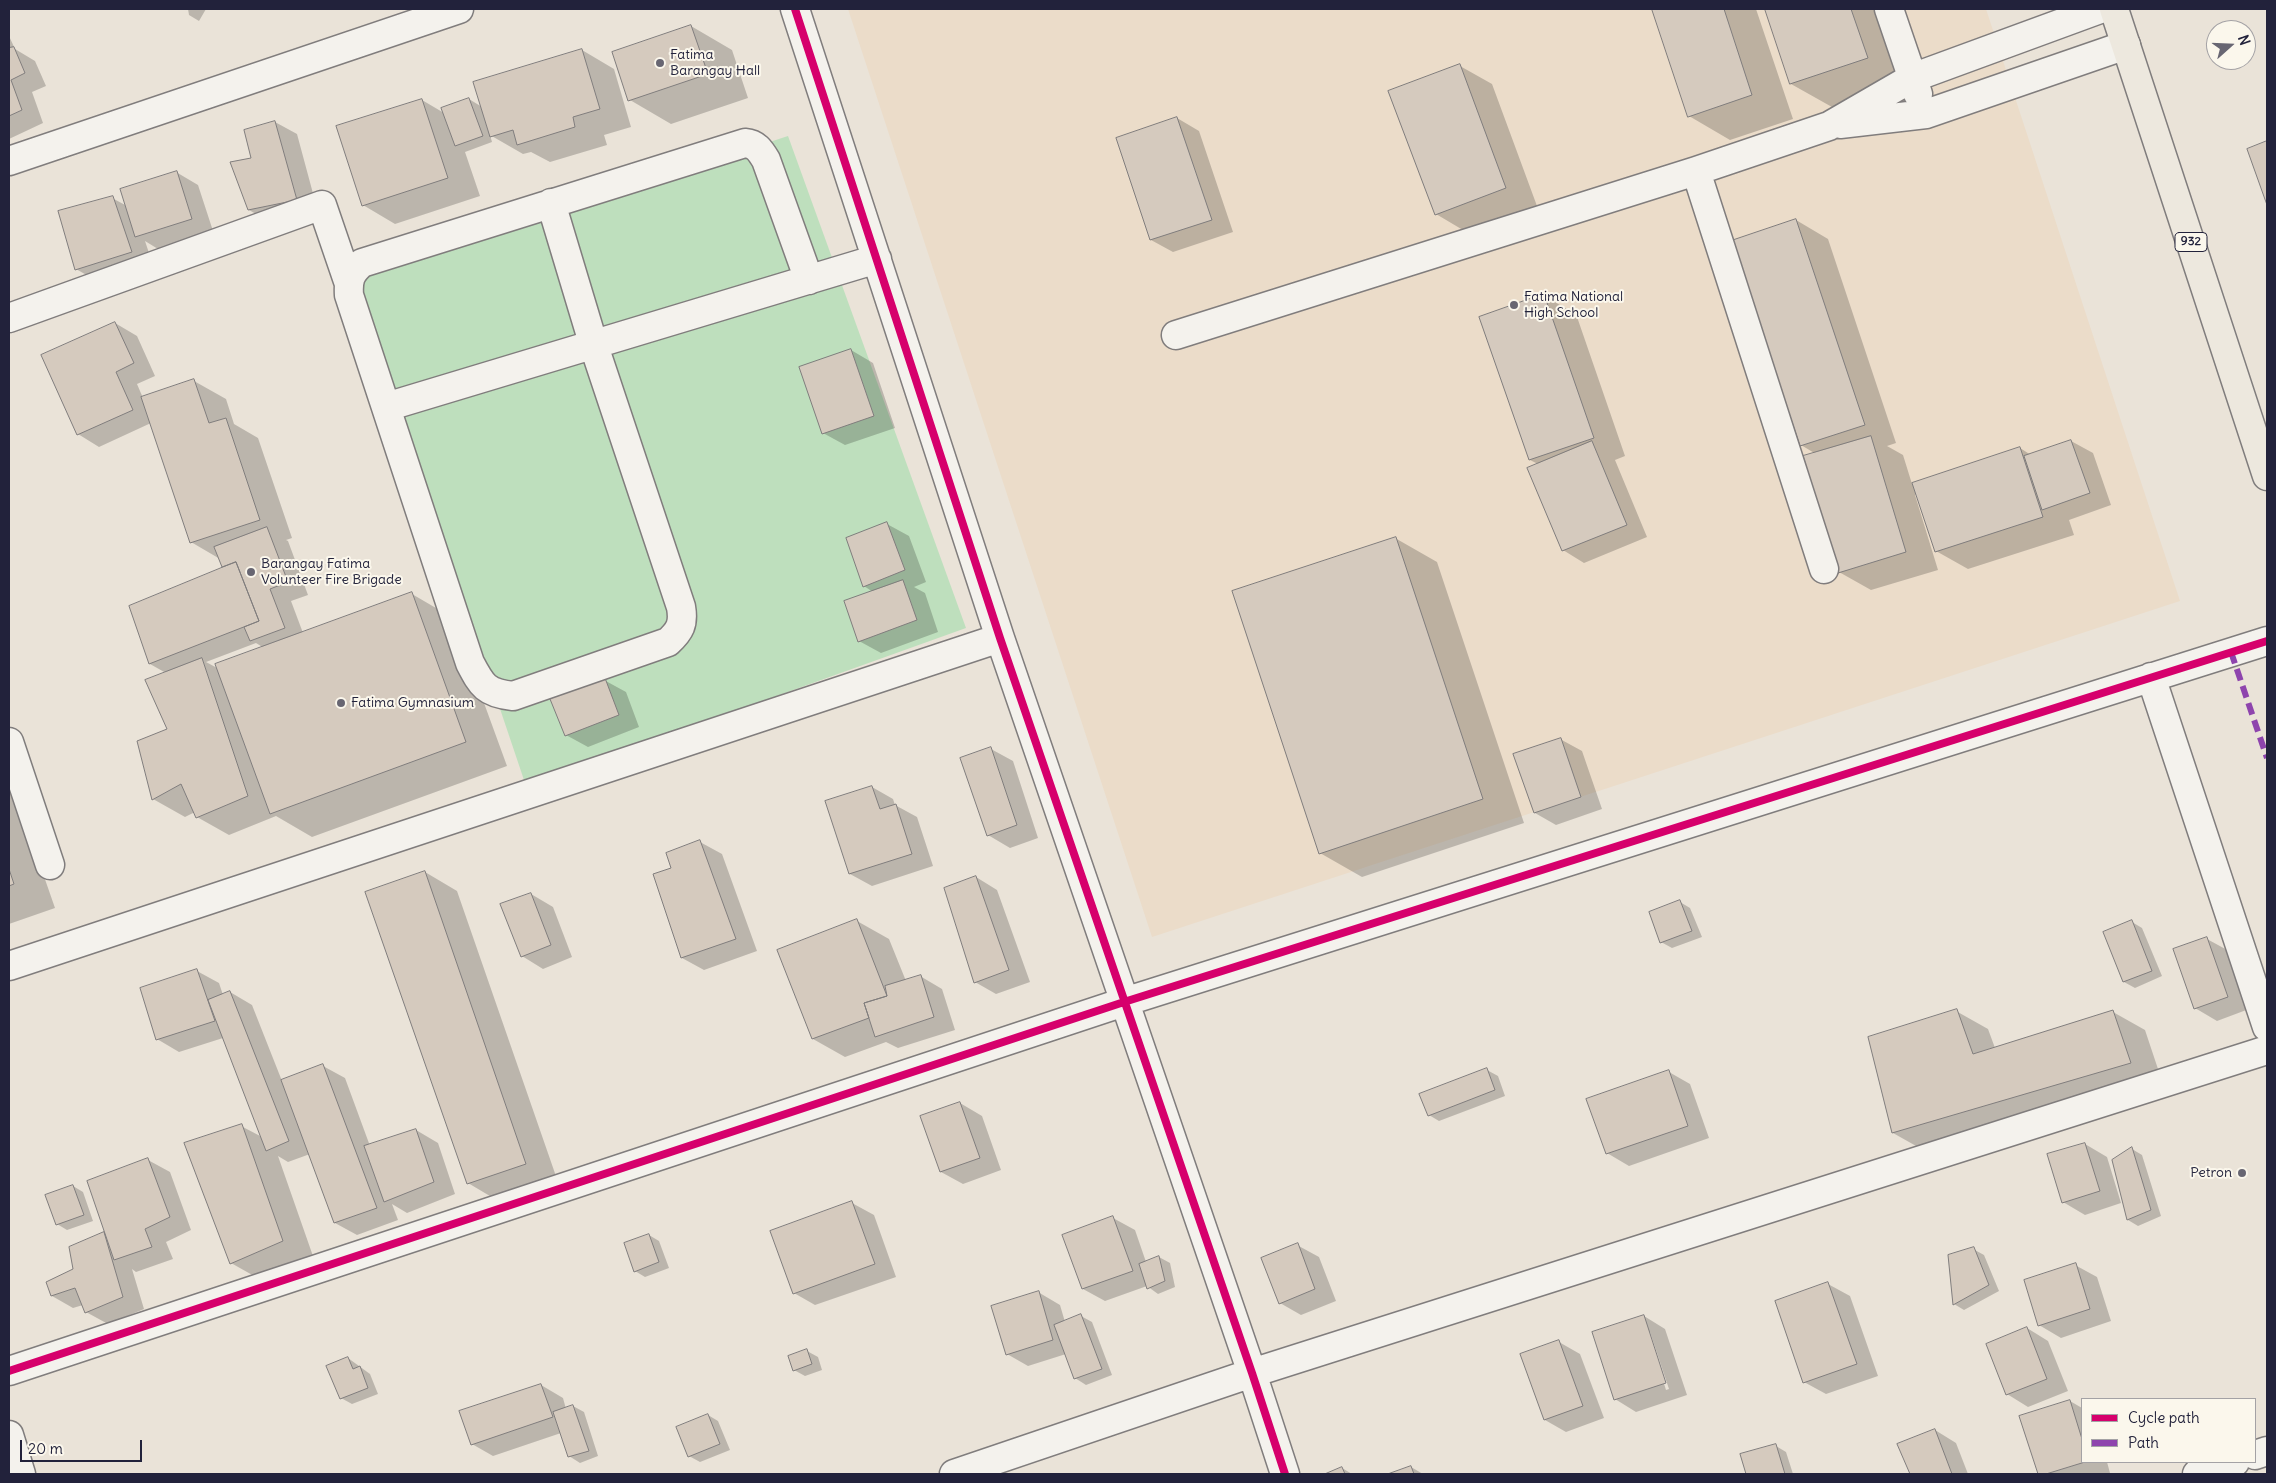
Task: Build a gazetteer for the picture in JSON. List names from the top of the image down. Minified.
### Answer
{"streets":{"main road":["932"]},"places":["Fatima Barangay Hall","Fatima National High School","Barangay Fatima Volunteer Fire Brigade","Fatima Gymnasium","Petron"],"legend":["Cycle path","Path"],"scale_bar":"20 m","north":"right"}
